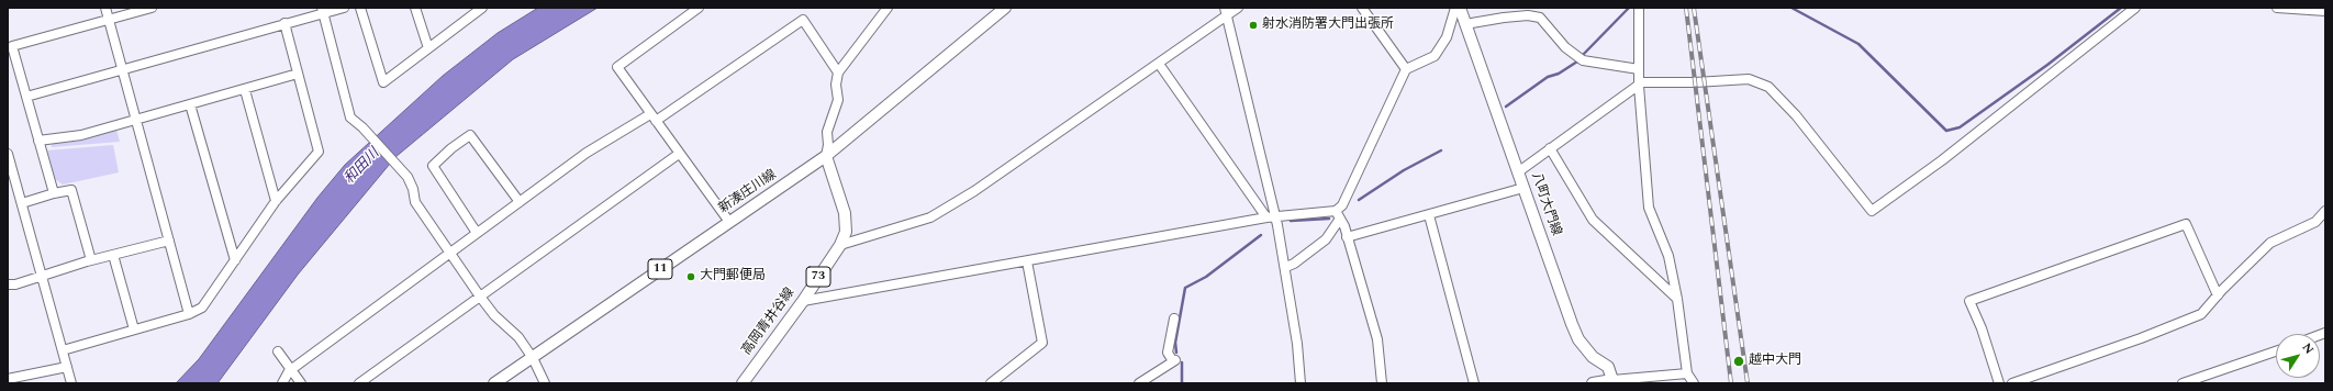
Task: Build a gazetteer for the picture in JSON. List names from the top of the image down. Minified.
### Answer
{"streets":{"main road":["新湊庄川線","八町大門線","11","73","高岡青井谷線"]},"crossings":[["新湊庄川線","高岡青井谷線"]],"water":["和田川"],"places":["射水消防署大門出張所","大門郵便局","越中大門"],"north":"top right"}
